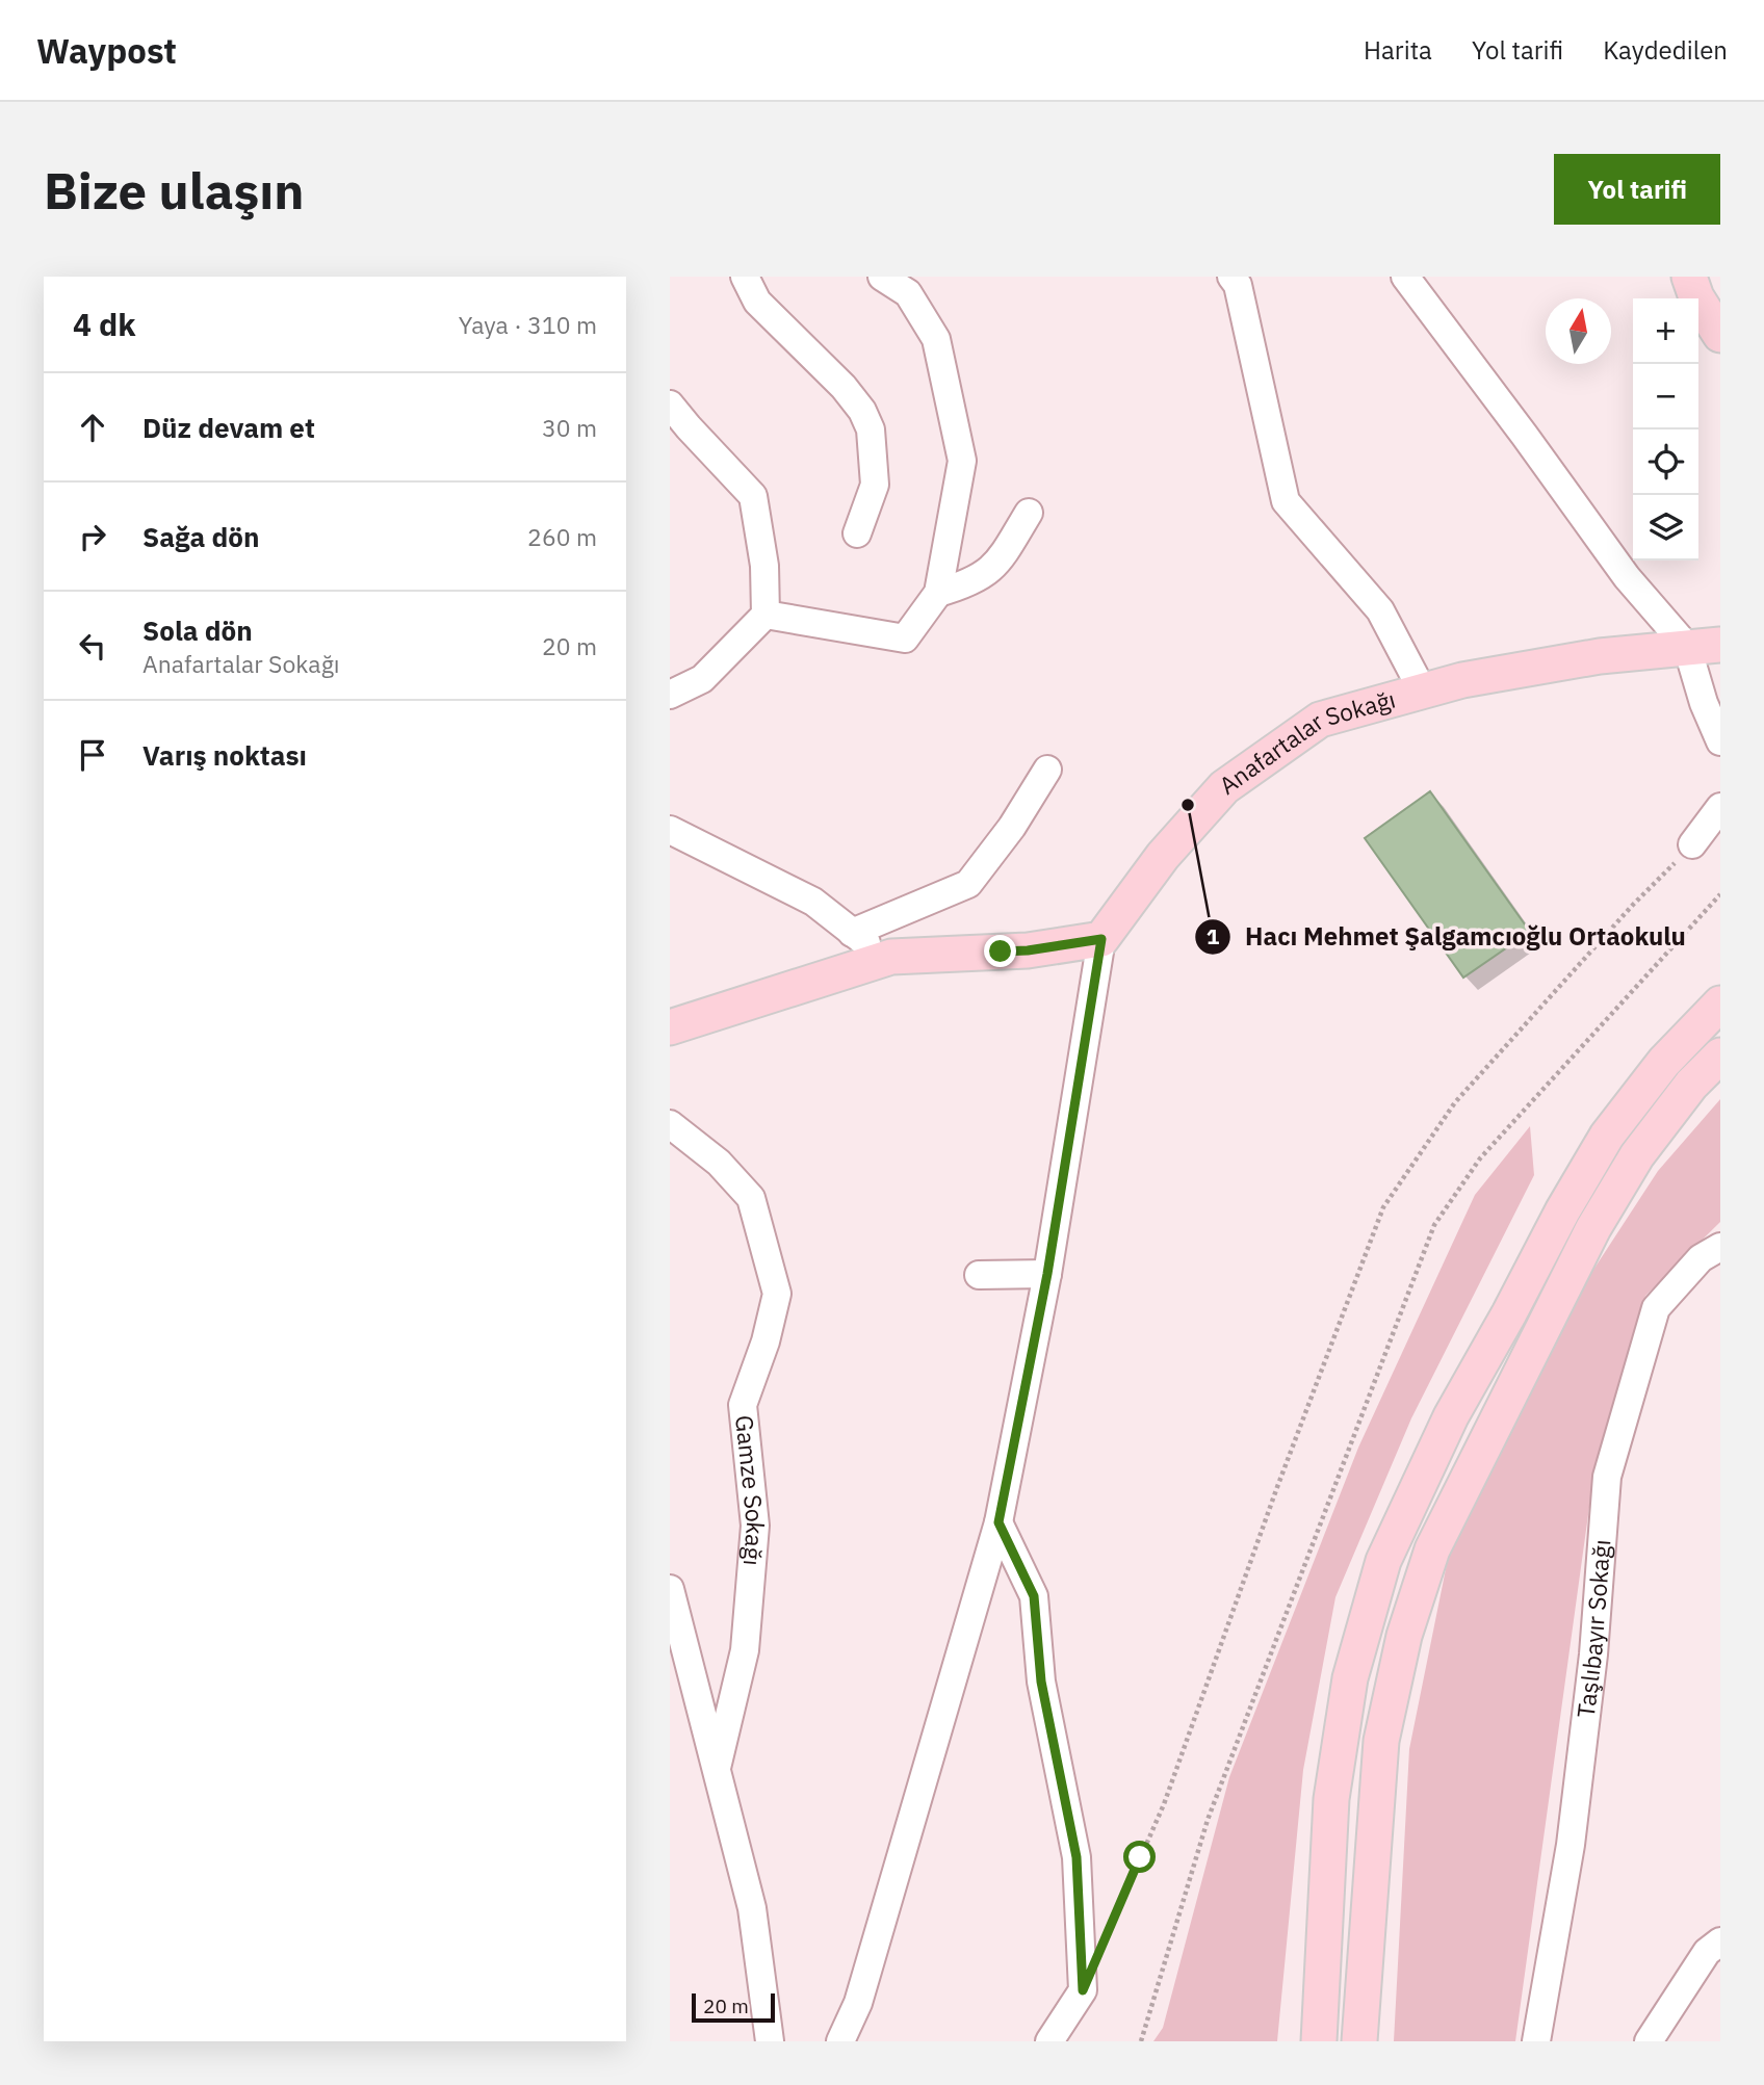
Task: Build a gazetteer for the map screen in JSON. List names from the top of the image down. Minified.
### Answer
{"streets":{"main road":["Anafartalar Sokağı"],"street":["Gamze Sokağı","Taşlıbayır Sokağı"]},"places":["Hacı Mehmet Şalgamcıoğlu Ortaokulu"],"scale_bar":"20 m","north":"top","page":{"header":"Waypost","nav":["Harita","Yol tarifi","Kaydedilen"],"buttons":"Yol tarifi","title":"Bize ulaşın","heading":["4 dk","Yaya · 310 m"],"map_buttons":["+","−"],"list":[["Düz devam et","30 m"],["Sağa dön","260 m"],["Sola dön","Anafartalar Sokağı","20 m"],"Varış noktası"],"scale":"20 m"}}
